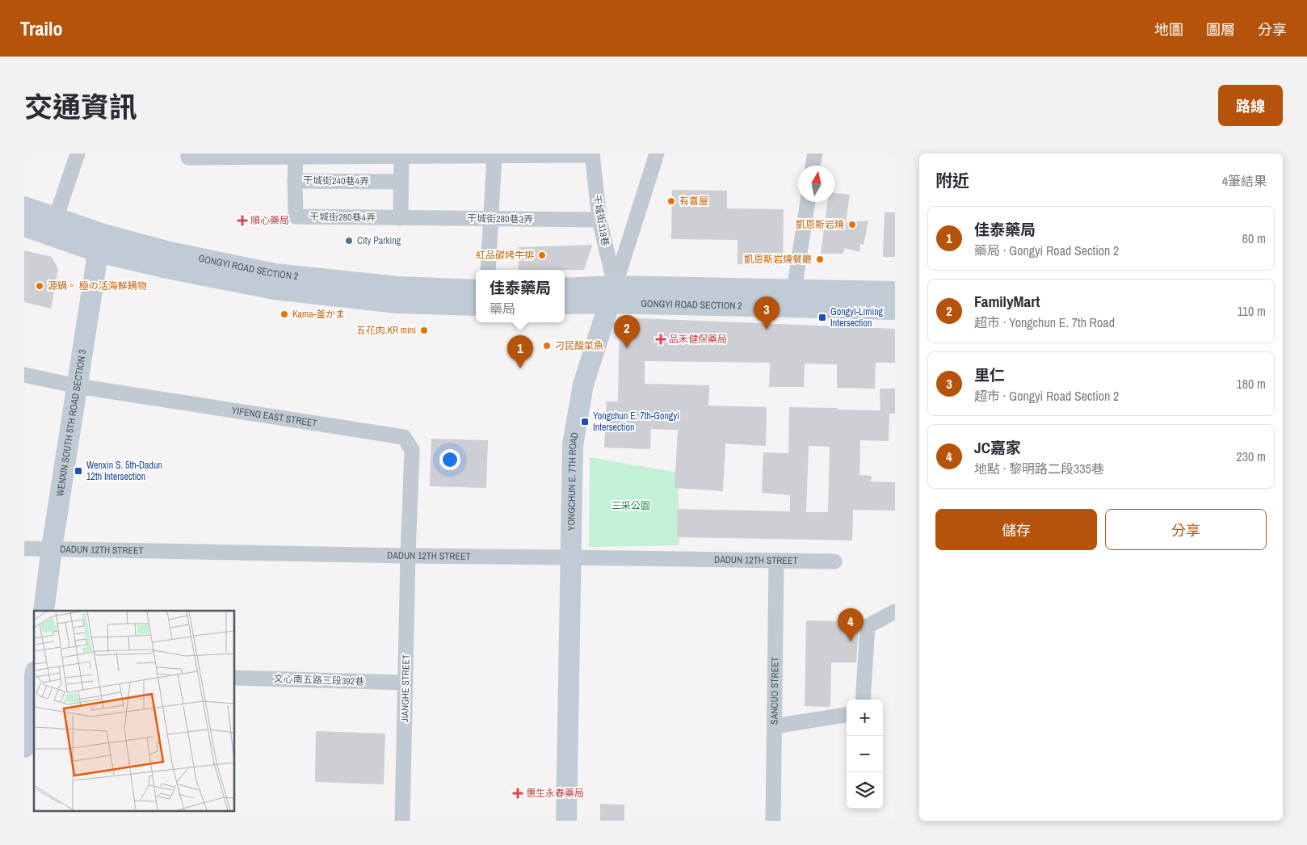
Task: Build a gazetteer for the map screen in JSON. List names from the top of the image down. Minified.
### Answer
{"streets":{"main road":["GONGYI ROAD SECTION 2","WENXIN SOUTH 5TH ROAD SECTION 3","YONGCHUN E. 7TH ROAD"],"street":["干城街240巷4弄","干城街280巷4弄","干城街280巷3弄","干城街318巷","YIFENG EAST STREET","DADUN 12TH STREET","文心南五路三段392巷","JIANGHE STREET","SANCUO STREET"]},"crossings":[["干城街240巷4弄","干城街280巷4弄"],["干城街280巷4弄","干城街280巷3弄"],["干城街280巷3弄","干城街318巷"],["干城街318巷","GONGYI ROAD SECTION 2"],["干城街318巷","YONGCHUN E. 7TH ROAD"],["GONGYI ROAD SECTION 2","WENXIN SOUTH 5TH ROAD SECTION 3"],["GONGYI ROAD SECTION 2","YONGCHUN E. 7TH ROAD"],["YIFENG EAST STREET","WENXIN SOUTH 5TH ROAD SECTION 3"],["YIFENG EAST STREET","DADUN 12TH STREET"],["YIFENG EAST STREET","JIANGHE STREET"],["WENXIN SOUTH 5TH ROAD SECTION 3","DADUN 12TH STREET"],["YONGCHUN E. 7TH ROAD","DADUN 12TH STREET"],["DADUN 12TH STREET","JIANGHE STREET"],["DADUN 12TH STREET","SANCUO STREET"],["文心南五路三段392巷","JIANGHE STREET"]],"parks":["三采公園"],"places":{"other":["有喜屋","凱恩斯岩燒","City Parking","紅品碳烤牛排","凱恩斯岩燒餐廳","源鍋。 極の活海鮮鍋物","Kama-釜かま","五花肉.KR mini","刁民酸菜魚"],"health":["順心藥局","品禾健保藥局","惠生永春藥局"],"transit":["Gongyi-Liming Intersection","Yongchun E. 7th-Gongyi Intersection","Wenxin S. 5th-Dadun 12th Intersection"]},"north":"top","page":{"header":"Trailo","nav":["地圖","圖層","分享"],"title":"交通資訊","buttons":["路線",["儲存","分享"]],"heading":["附近","4筆結果"],"list":[{"mark":"1","name":"佳泰藥局","note":"藥局 · Gongyi Road Section 2","value":"60 m"},{"mark":"2","name":"FamilyMart","note":"超市 · Yongchun E. 7th Road","value":"110 m"},{"mark":"3","name":"里仁","note":"超市 · Gongyi Road Section 2","value":"180 m"},{"mark":"4","name":"JC嘉家","note":"地點 · 黎明路二段335巷","value":"230 m"}],"popup":["佳泰藥局","藥局"],"pins":["3","2","1","4"],"map_buttons":["+","−"]}}
